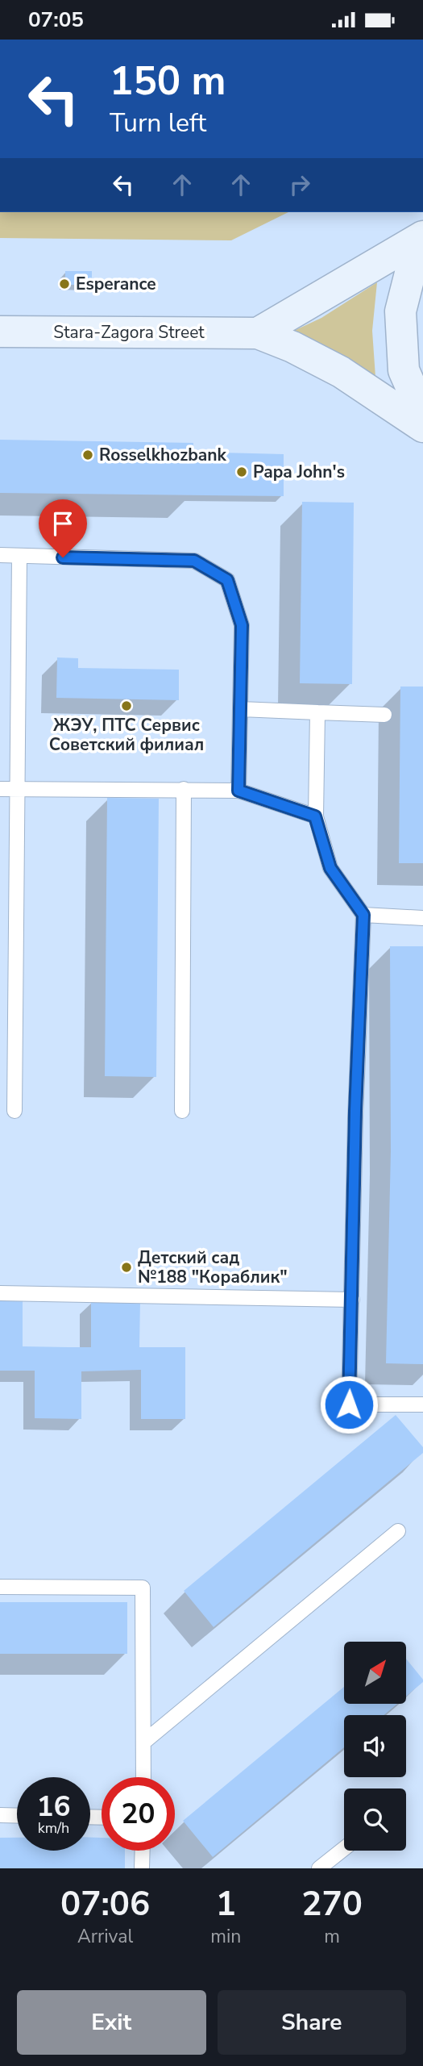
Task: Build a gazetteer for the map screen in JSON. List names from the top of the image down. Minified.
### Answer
{"streets":{"main road":["Stara-Zagora Street"]},"places":["Esperance","Rosselkhozbank","Papa John's","ЖЭУ, ПТС Сервис Советский филиал","Детский сад №188 \"Кораблик\""],"north":"top right","page":{"status":"07:05","turn":["150 m","Turn left"],"speed":"16 km/h","limit":"20","eta":["07:06","Arrival","1","min","270","m"],"buttons":["Exit","Share"]}}
